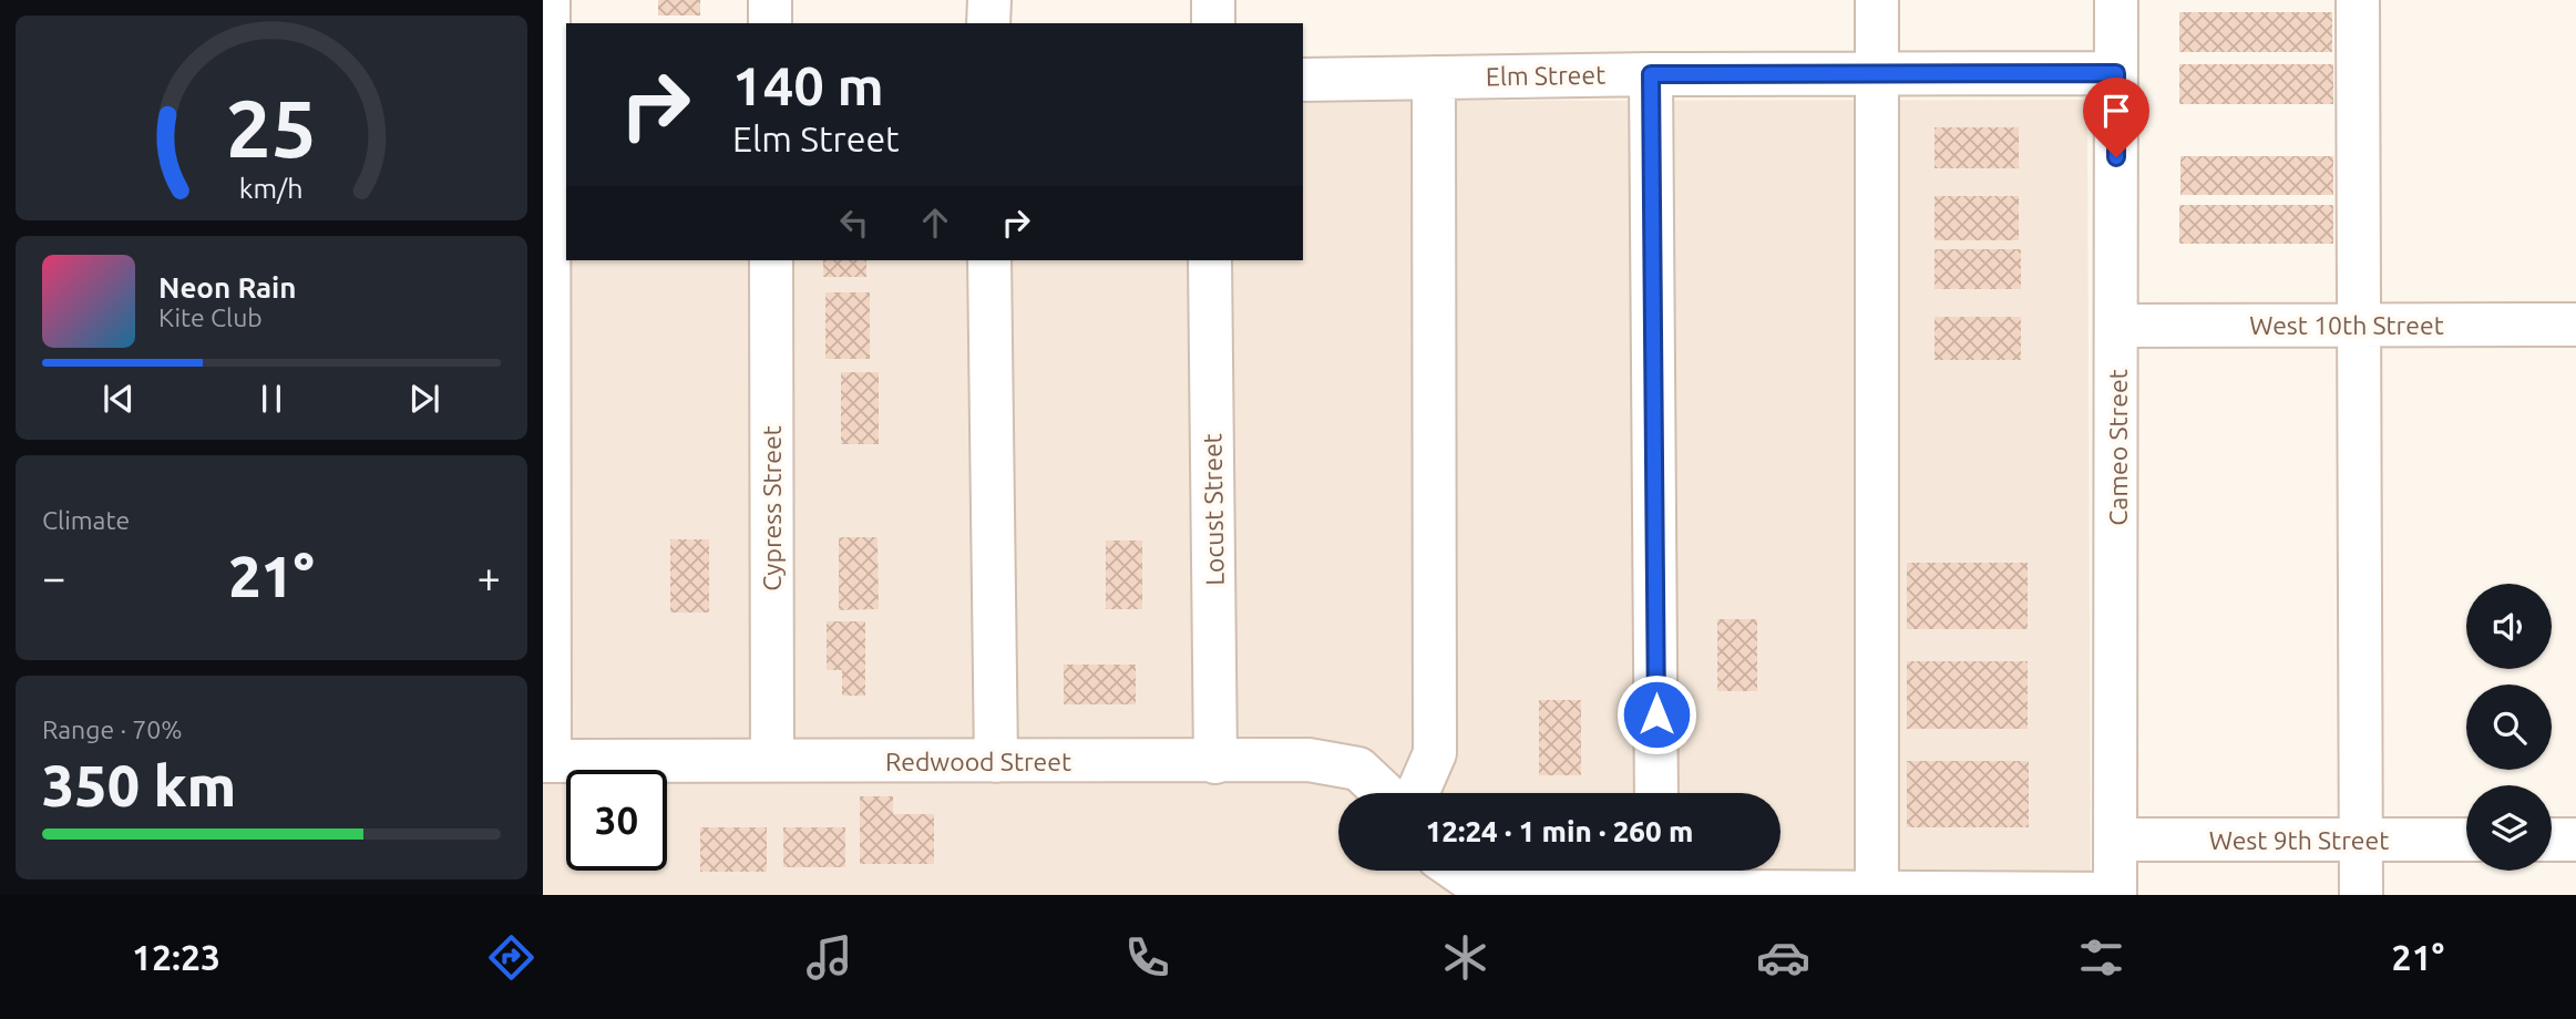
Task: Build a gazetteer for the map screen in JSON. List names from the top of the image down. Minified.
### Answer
{"streets":{"street":["Elm Street","West 10th Street","Cameo Street","Cypress Street","Locust Street","Redwood Street","West 9th Street"]},"crossings":[["Elm Street","Cameo Street"],["West 10th Street","Cameo Street"],["Cameo Street","West 9th Street"],["Cypress Street","Redwood Street"],["Locust Street","Redwood Street"]],"page":{"turn":["140 m","Elm Street"],"song":["Neon Rain","Kite Club"],"tile":["Climate",["Range · 70%","350 km"]],"heat":["−","21°","+"],"limit":"30","trip":"12:24 · 1 min · 260 m","tabs":["12:23","21°"],"gauge":["25","km/h"]}}
